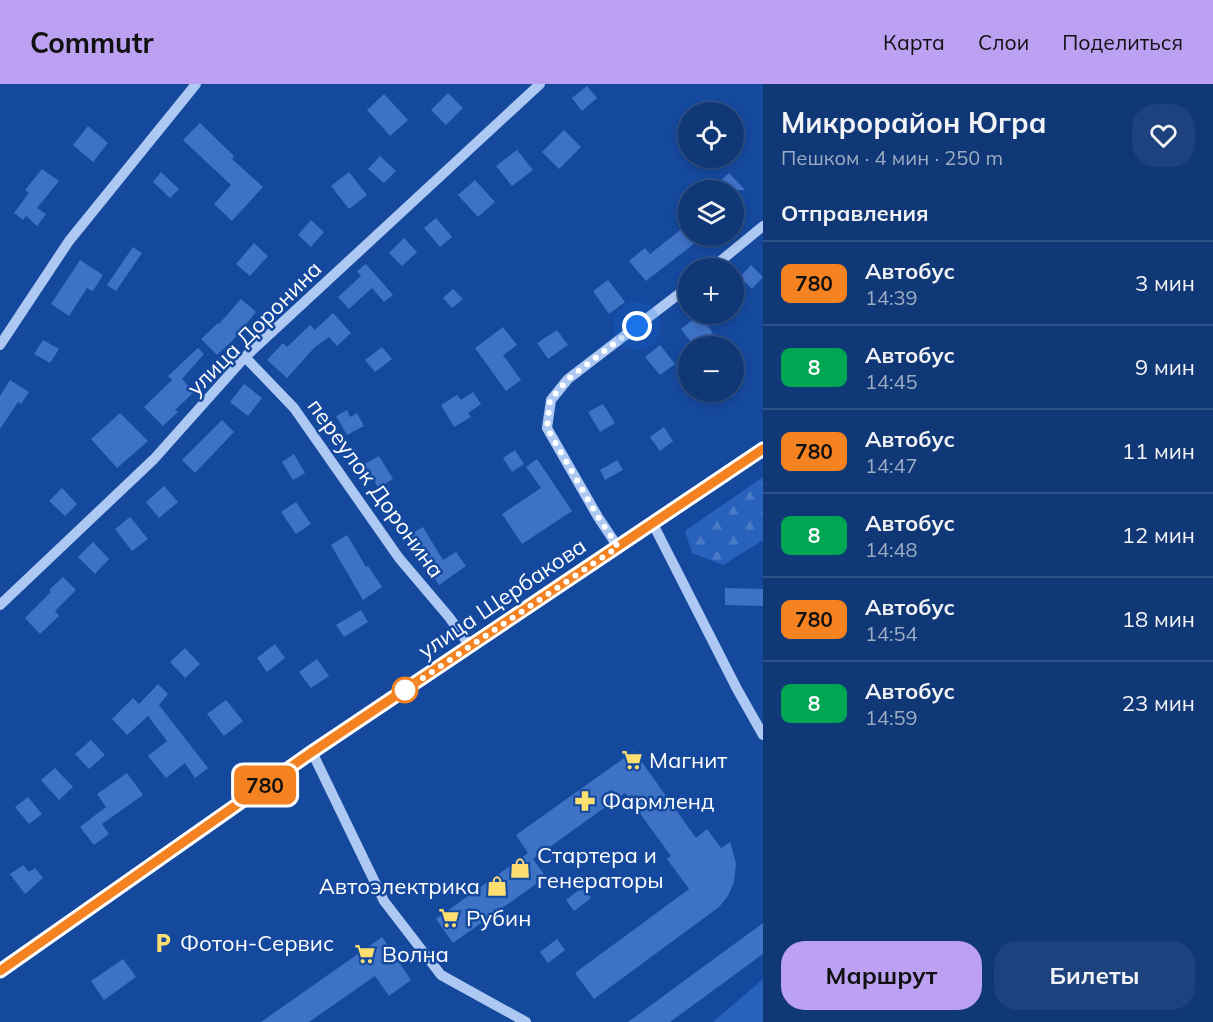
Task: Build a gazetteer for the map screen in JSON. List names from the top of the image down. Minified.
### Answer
{"streets":{"main road":["улица Щербакова"],"street":["улица Доронина","переулок Доронина"]},"crossings":[["улица Доронина","переулок Доронина"],["переулок Доронина","улица Щербакова"]],"places":{"supermarket":["Магнит","Рубин","Волна"],"pharmacy":["Фармленд"],"shop":["Стартера и генераторы","Автоэлектрика"],"parking":["Фотон-Сервис"]},"lines":["bus line 780"],"page":{"header":"Commutr","nav":["Карта","Слои","Поделиться"],"on_map":"780","heading":[["Микрорайон Югра","Пешком · 4 мин · 250 m"],"Отправления"],"map_buttons":["+","−"],"list":[{"mark":"780","name":"Автобус","note":"14:39","value":"3 мин"},{"mark":"8","name":"Автобус","note":"14:45","value":"9 мин"},{"mark":"780","name":"Автобус","note":"14:47","value":"11 мин"},{"mark":"8","name":"Автобус","note":"14:48","value":"12 мин"},{"mark":"780","name":"Автобус","note":"14:54","value":"18 мин"},{"mark":"8","name":"Автобус","note":"14:59","value":"23 мин"}],"buttons":["Маршрут","Билеты"]}}
